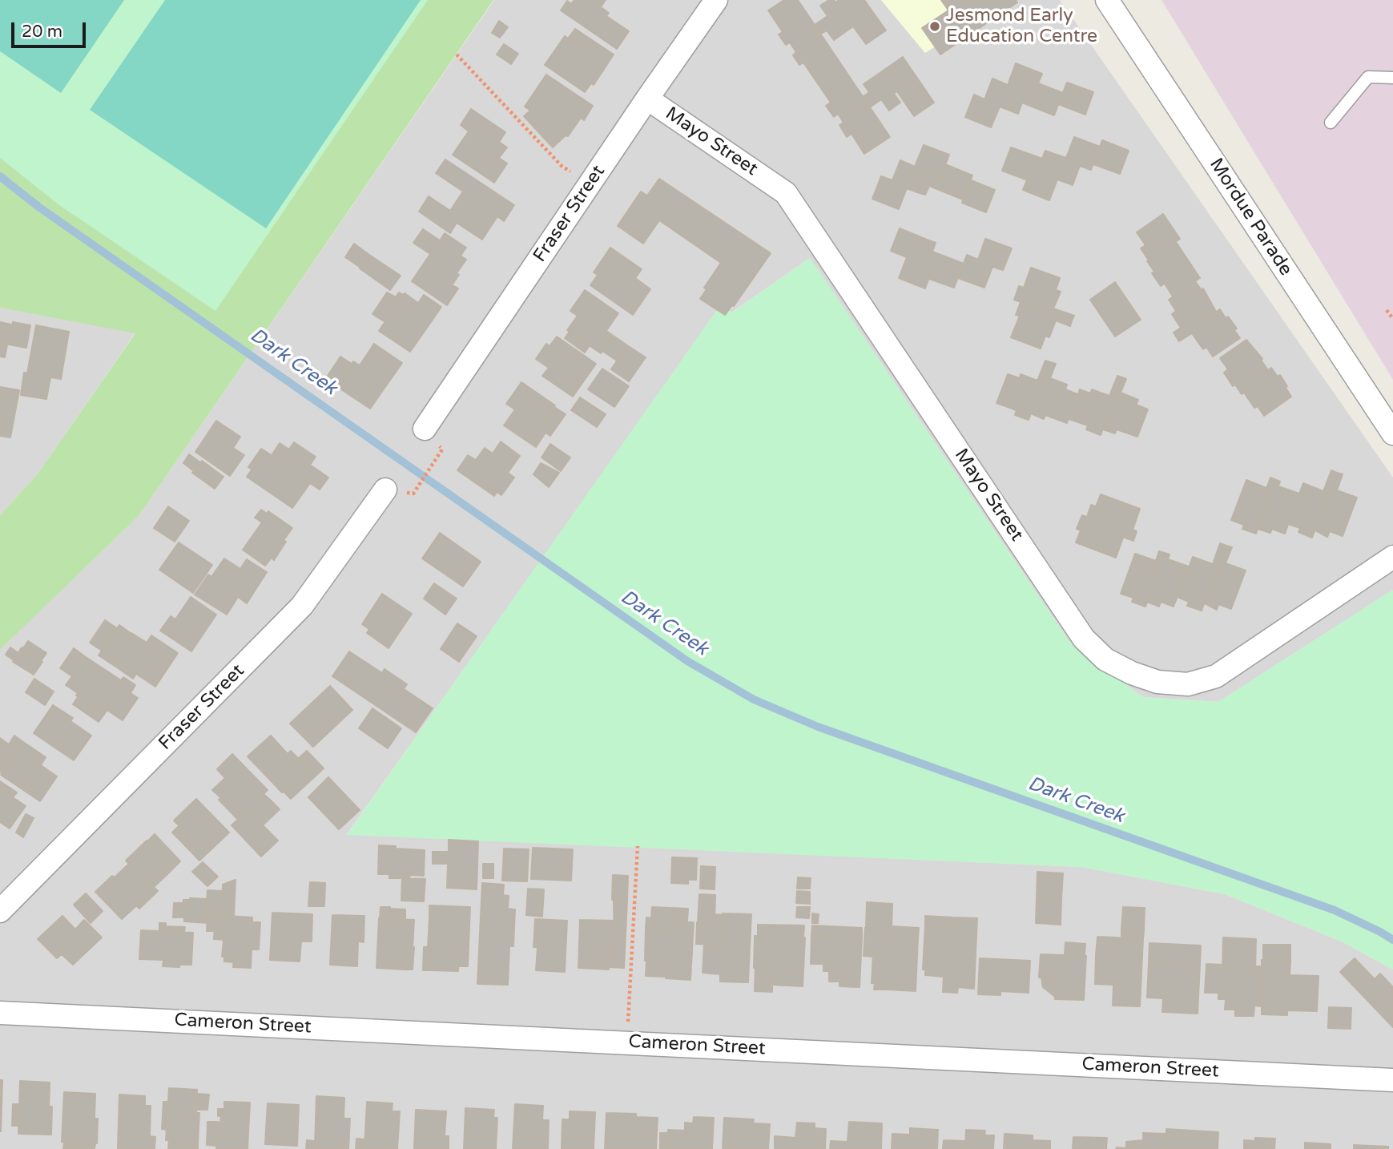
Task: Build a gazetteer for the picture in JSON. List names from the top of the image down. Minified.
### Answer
{"streets":{"street":["Mayo Street","Fraser Street","Mordue Parade","Cameron Street"]},"crossings":[["Mayo Street","Fraser Street"]],"water":["Dark Creek"],"places":["Jesmond Early Education Centre"],"scale_bar":"20 m"}
